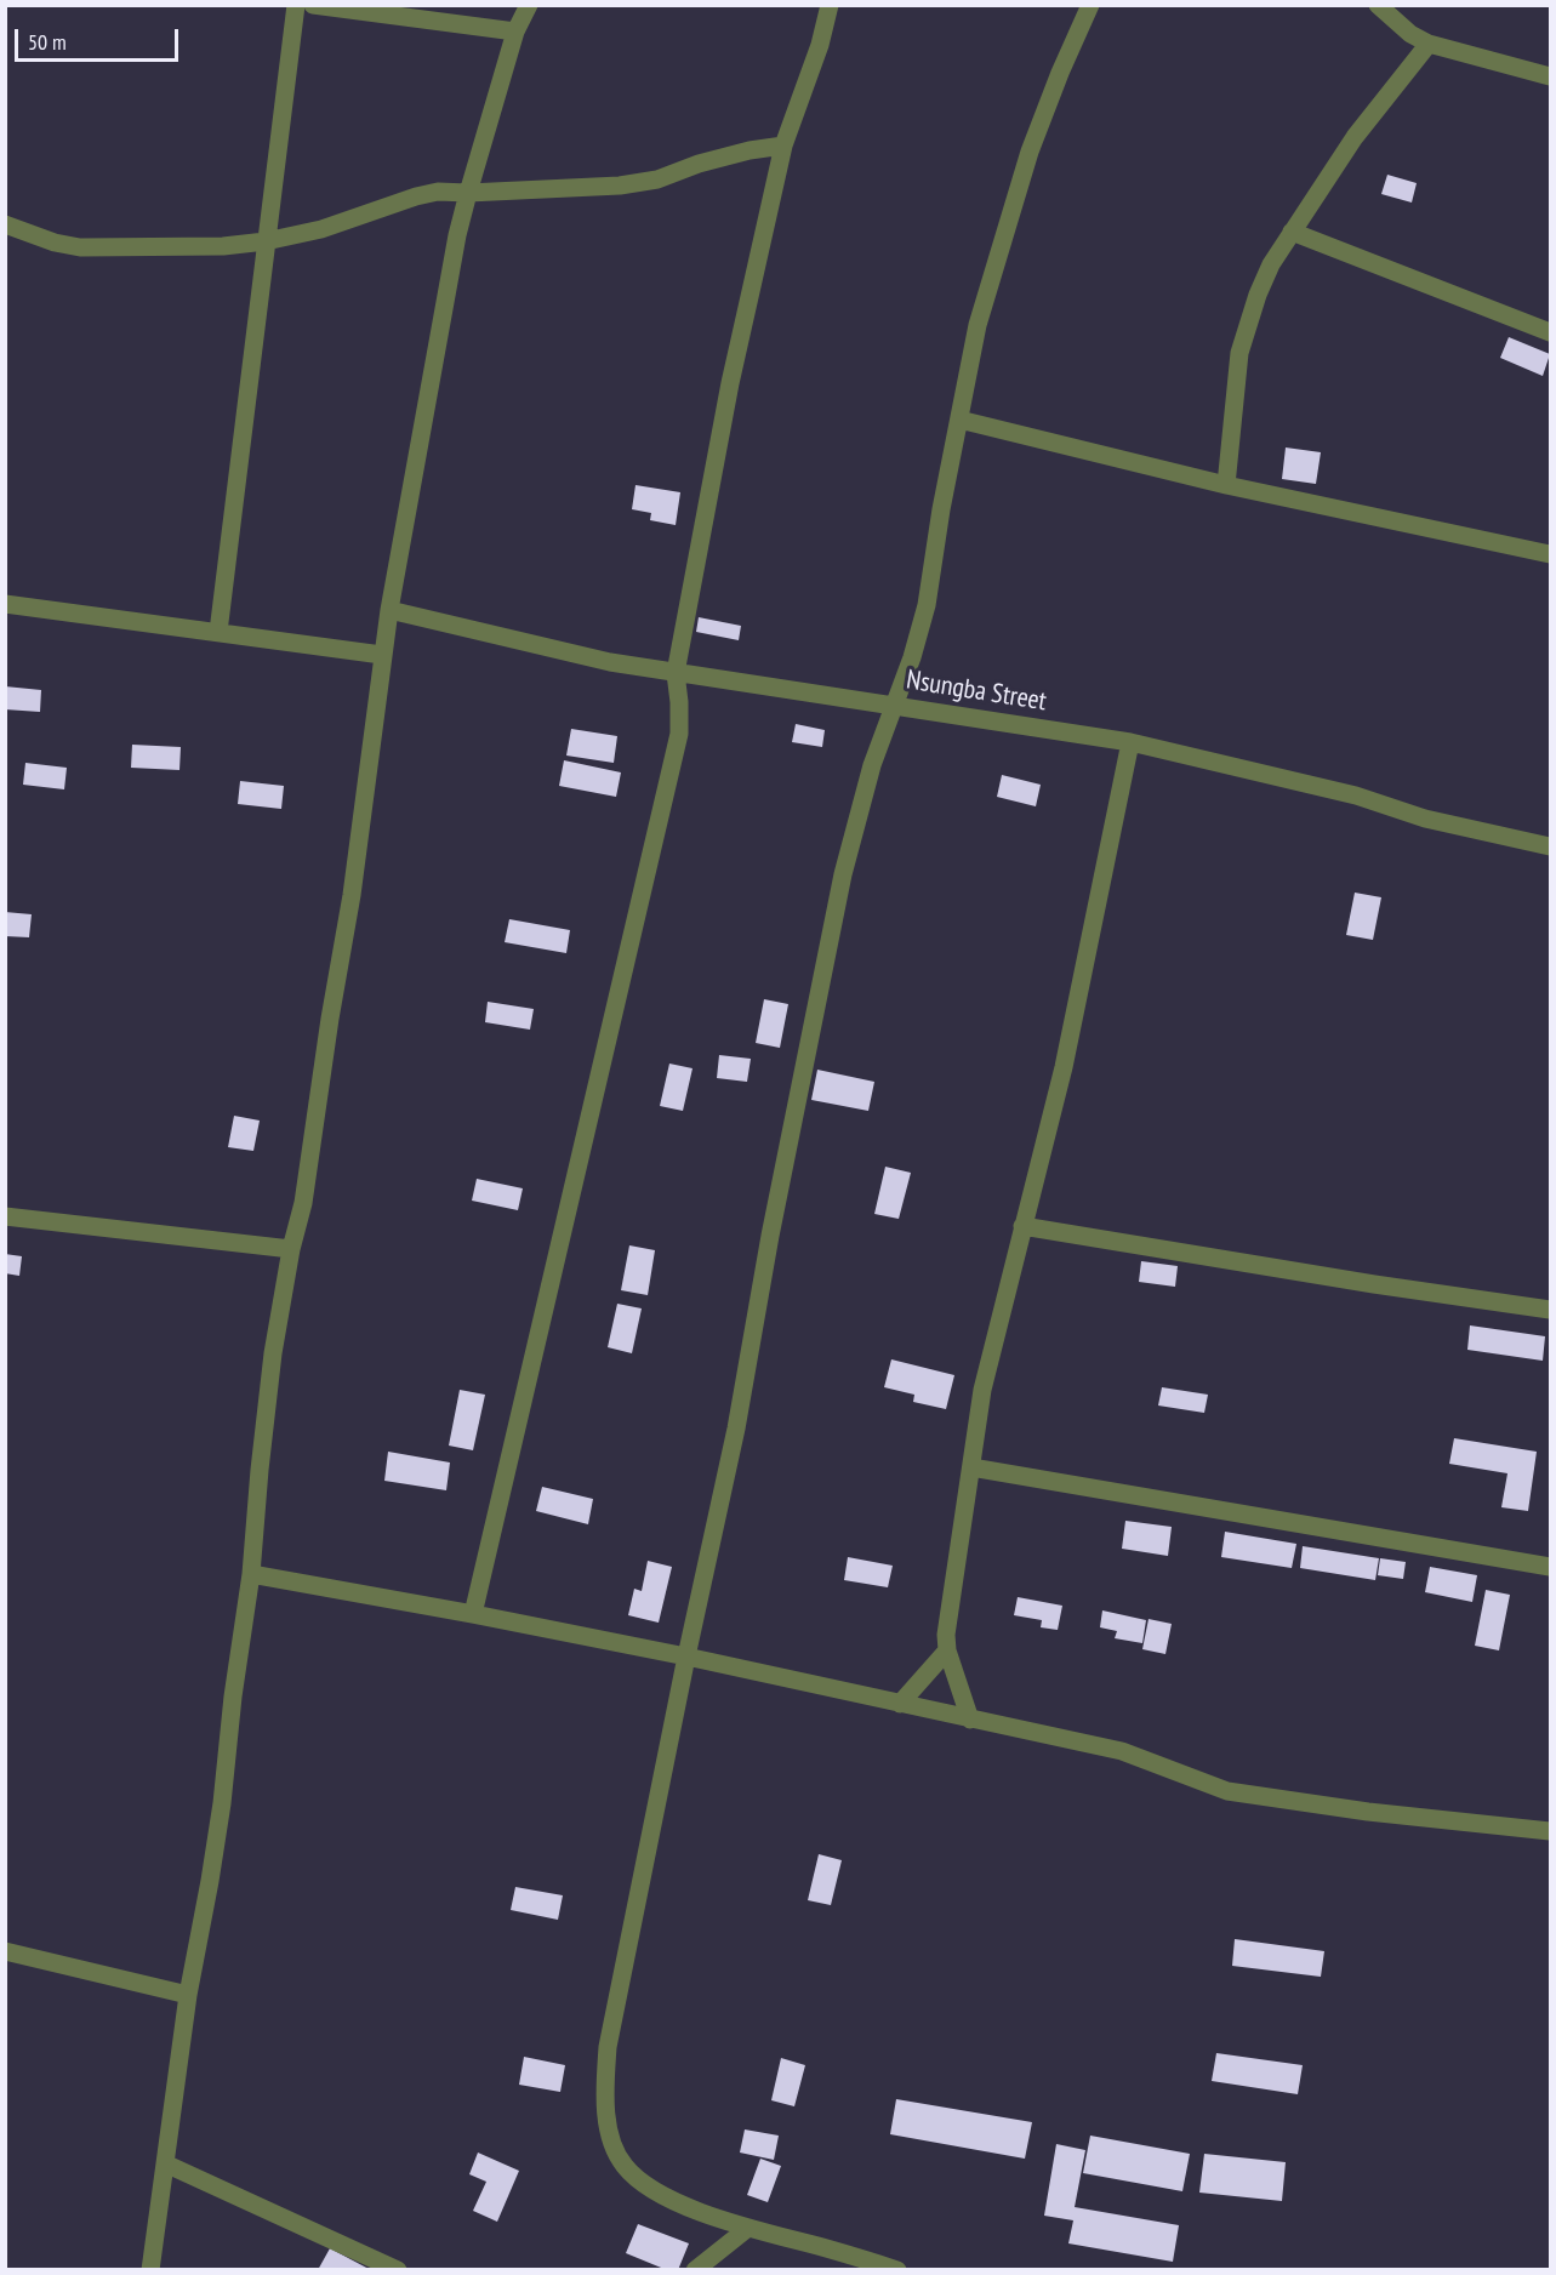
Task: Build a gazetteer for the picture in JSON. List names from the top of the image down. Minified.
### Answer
{"streets":{"street":["Nsungba Street"]},"scale_bar":"50 m"}
